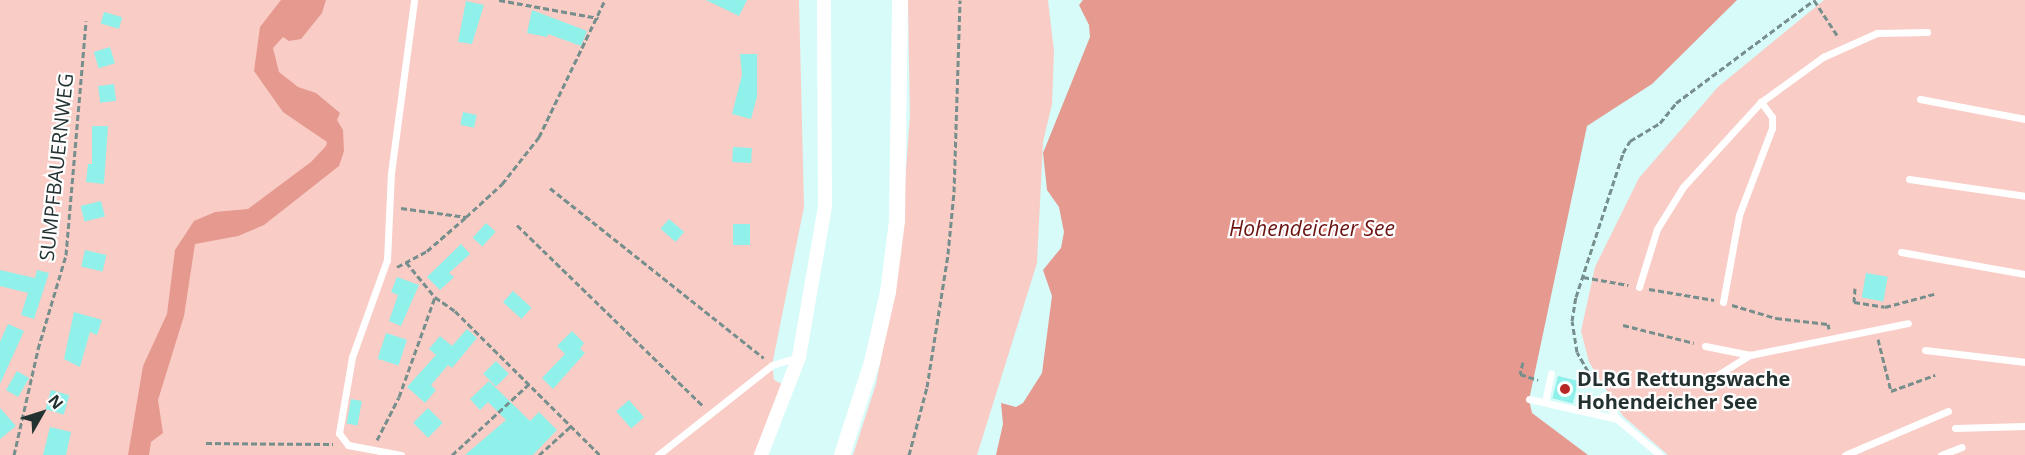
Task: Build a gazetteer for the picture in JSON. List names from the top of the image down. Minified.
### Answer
{"streets":{"path":["SUMPFBAUERNWEG"]},"water":["Hohendeicher See"],"places":["DLRG Rettungswache Hohendeicher See"],"north":"top right"}
